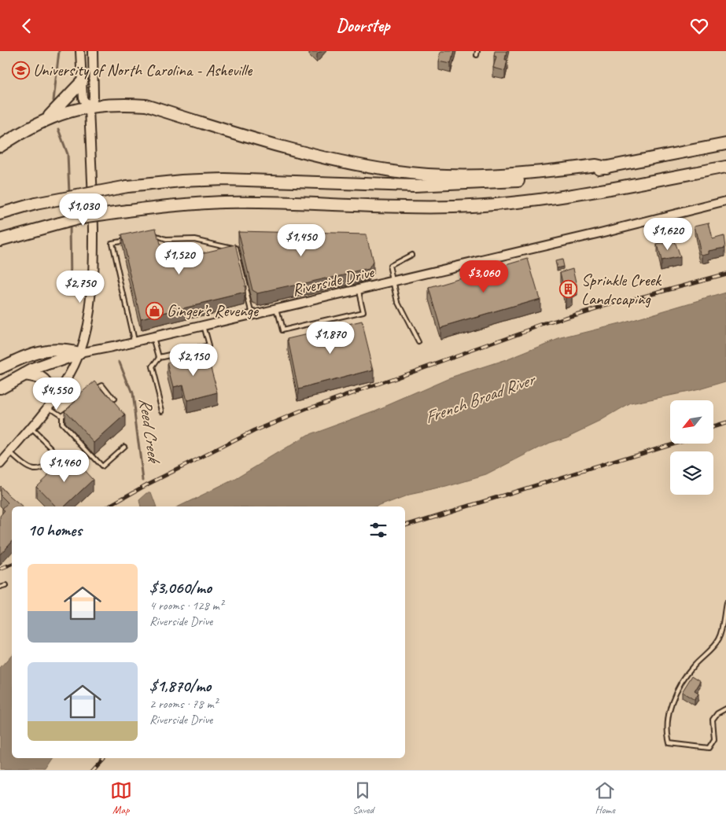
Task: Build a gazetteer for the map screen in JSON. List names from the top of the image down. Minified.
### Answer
{"streets":{"main road":["Riverside Drive"]},"water":["French Broad River","Reed Creek"],"places":{"school or university":["University of North Carolina - Asheville"],"building":["Sprinkle Creek Landscaping"],"shop":["Ginger’s Revenge"]},"north":"bottom left","page":{"header":"Doorstep","price":["$1,030","$1,620","$1,450","$1,520","$3,060","$2,750","$1,870","$2,150","$4,550","$1,460"],"heading":"10 homes","list":[{"name":"$3,060/mo","note":"4 rooms · 128 m² · Riverside Drive"},{"name":"$1,870/mo","note":"2 rooms · 78 m² · Riverside Drive"}],"tabs":["Map","Saved","Home"]}}
